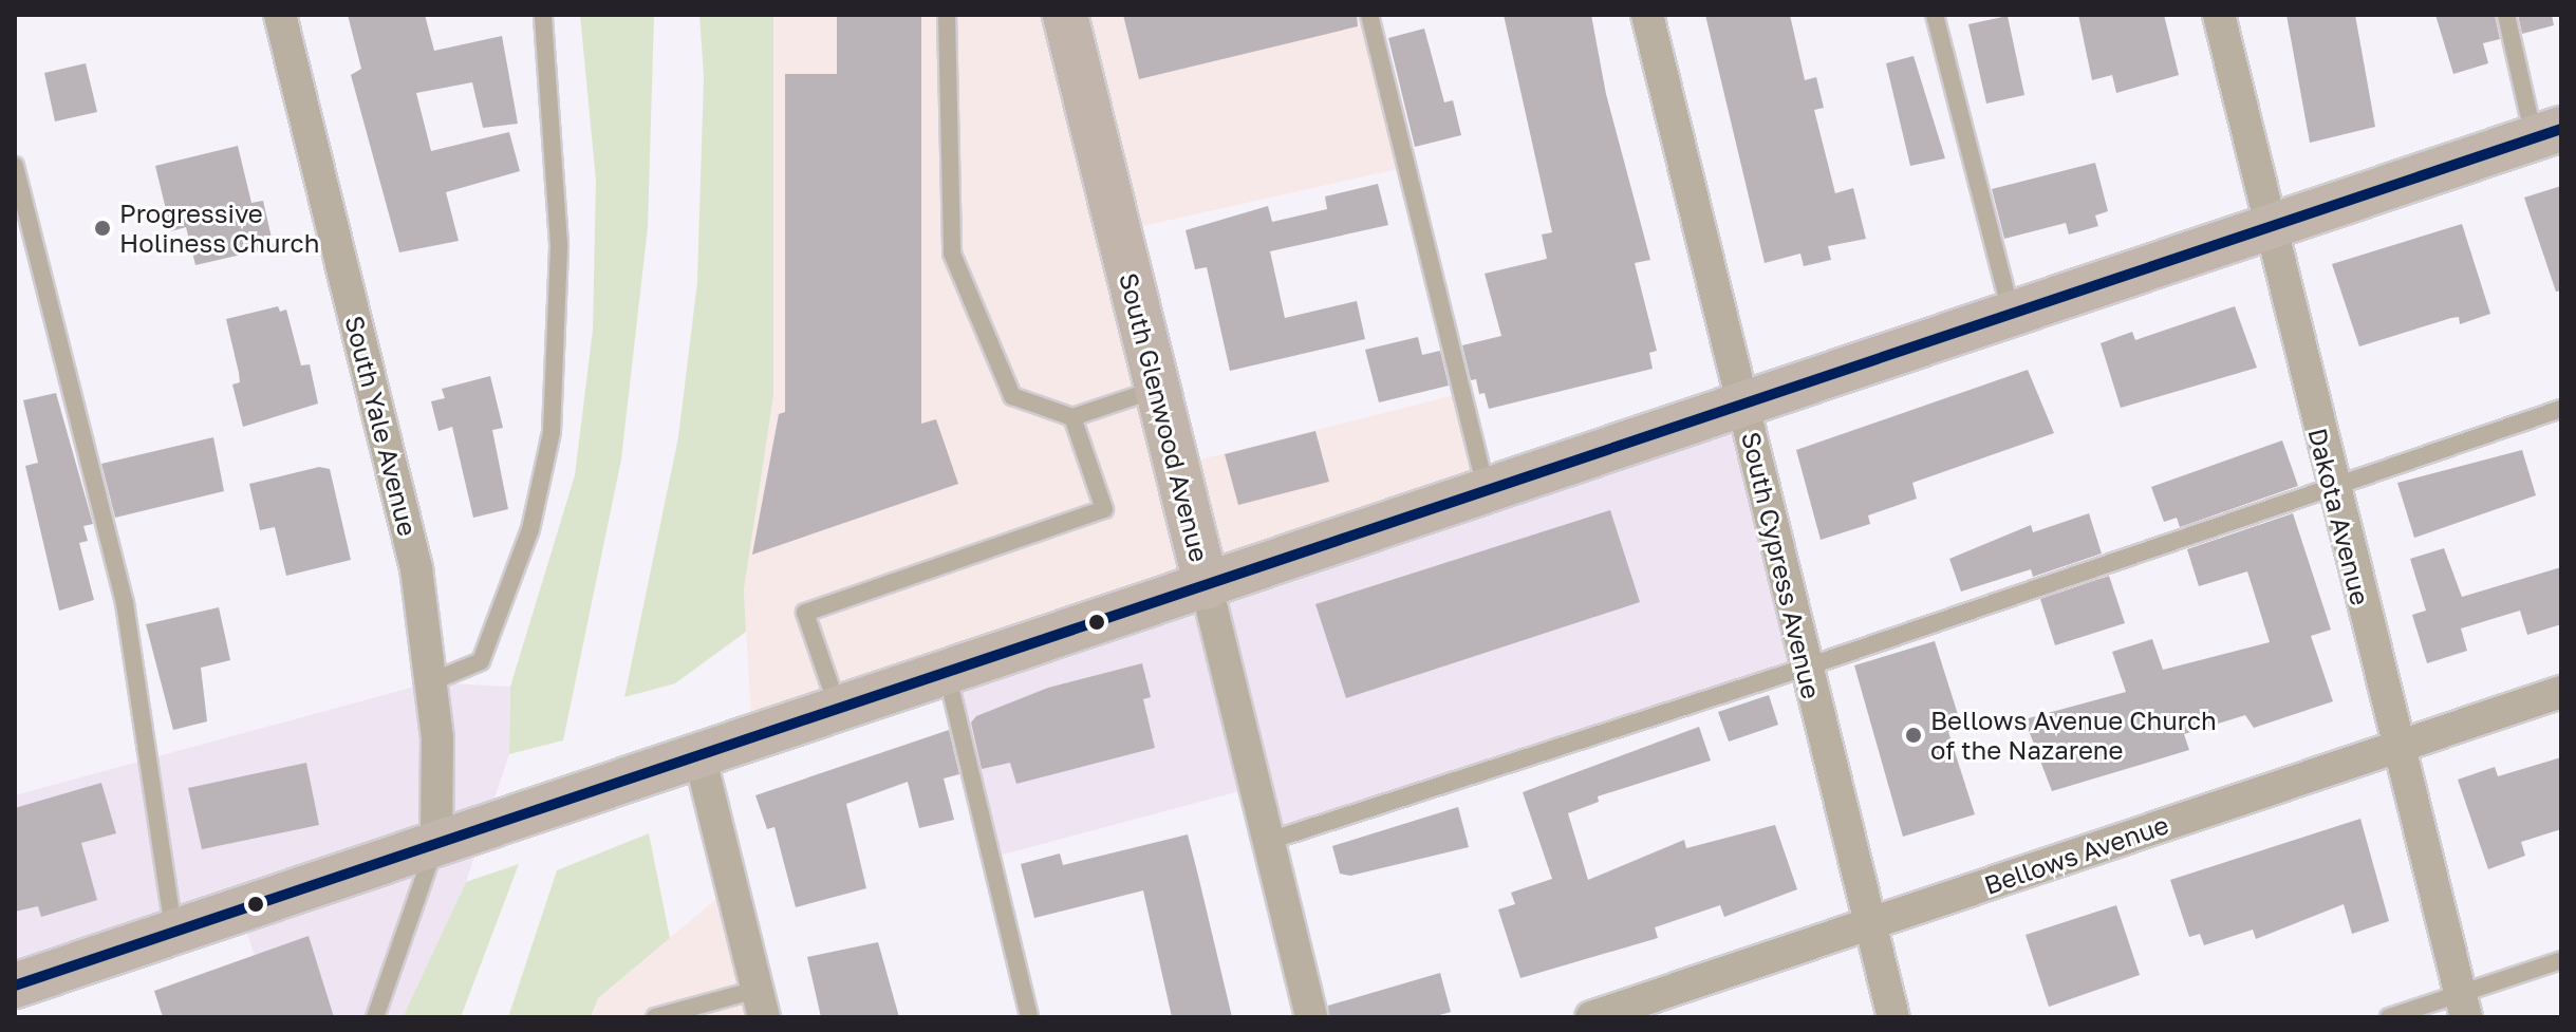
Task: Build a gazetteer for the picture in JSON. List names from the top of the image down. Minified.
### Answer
{"streets":{"street":["South Glenwood Avenue","South Yale Avenue","Dakota Avenue","South Cypress Avenue","Bellows Avenue"]},"crossings":[["Dakota Avenue","Bellows Avenue"],["South Cypress Avenue","Bellows Avenue"]],"places":["Progressive Holiness Church","Bellows Avenue Church of the Nazarene"]}
